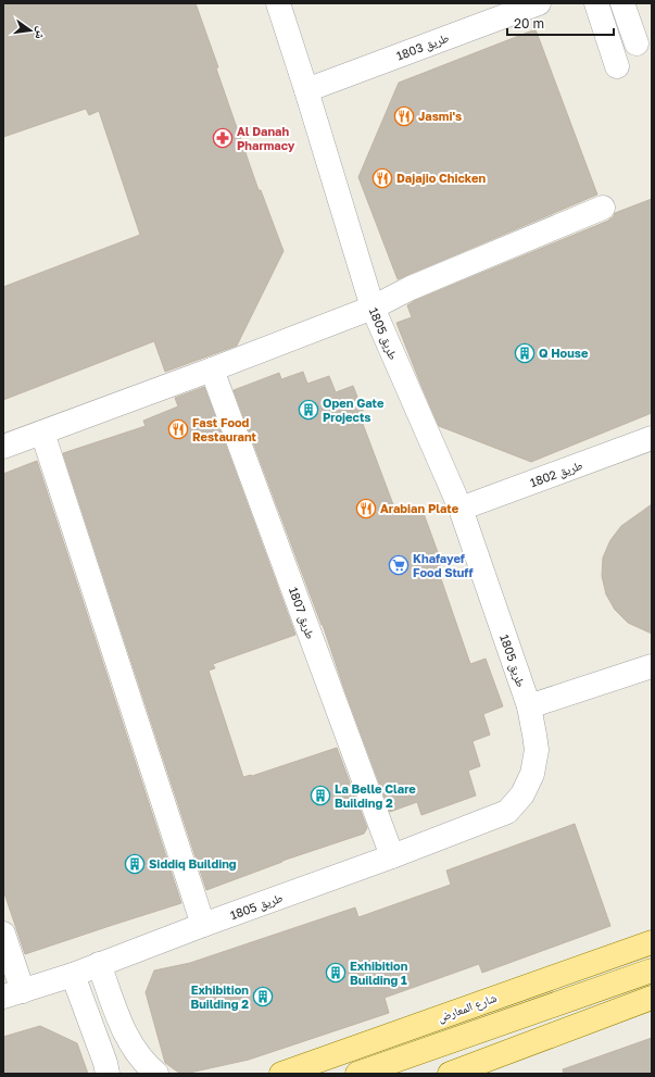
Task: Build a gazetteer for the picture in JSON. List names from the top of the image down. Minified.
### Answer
{"streets":{"main road":["شارع المعارض"],"street":["طريق 1803","طريق 1805","طريق 1802","طريق 1807"]},"crossings":[["طريق 1803","طريق 1805"],["طريق 1805","طريق 1802"],["طريق 1805","طريق 1807"]],"places":{"restaurant":["Jasmi's","Dajajio Chicken","Fast Food Restaurant","Arabian Plate"],"pharmacy":["Al Danah Pharmacy"],"building":["Q House","Open Gate Projects","La Belle Clare Building 2","Siddiq Building","Exhibition Building 1","Exhibition Building 2"],"supermarket":["Khafayef Food Stuff"]},"scale_bar":"20 m","north":"right"}
